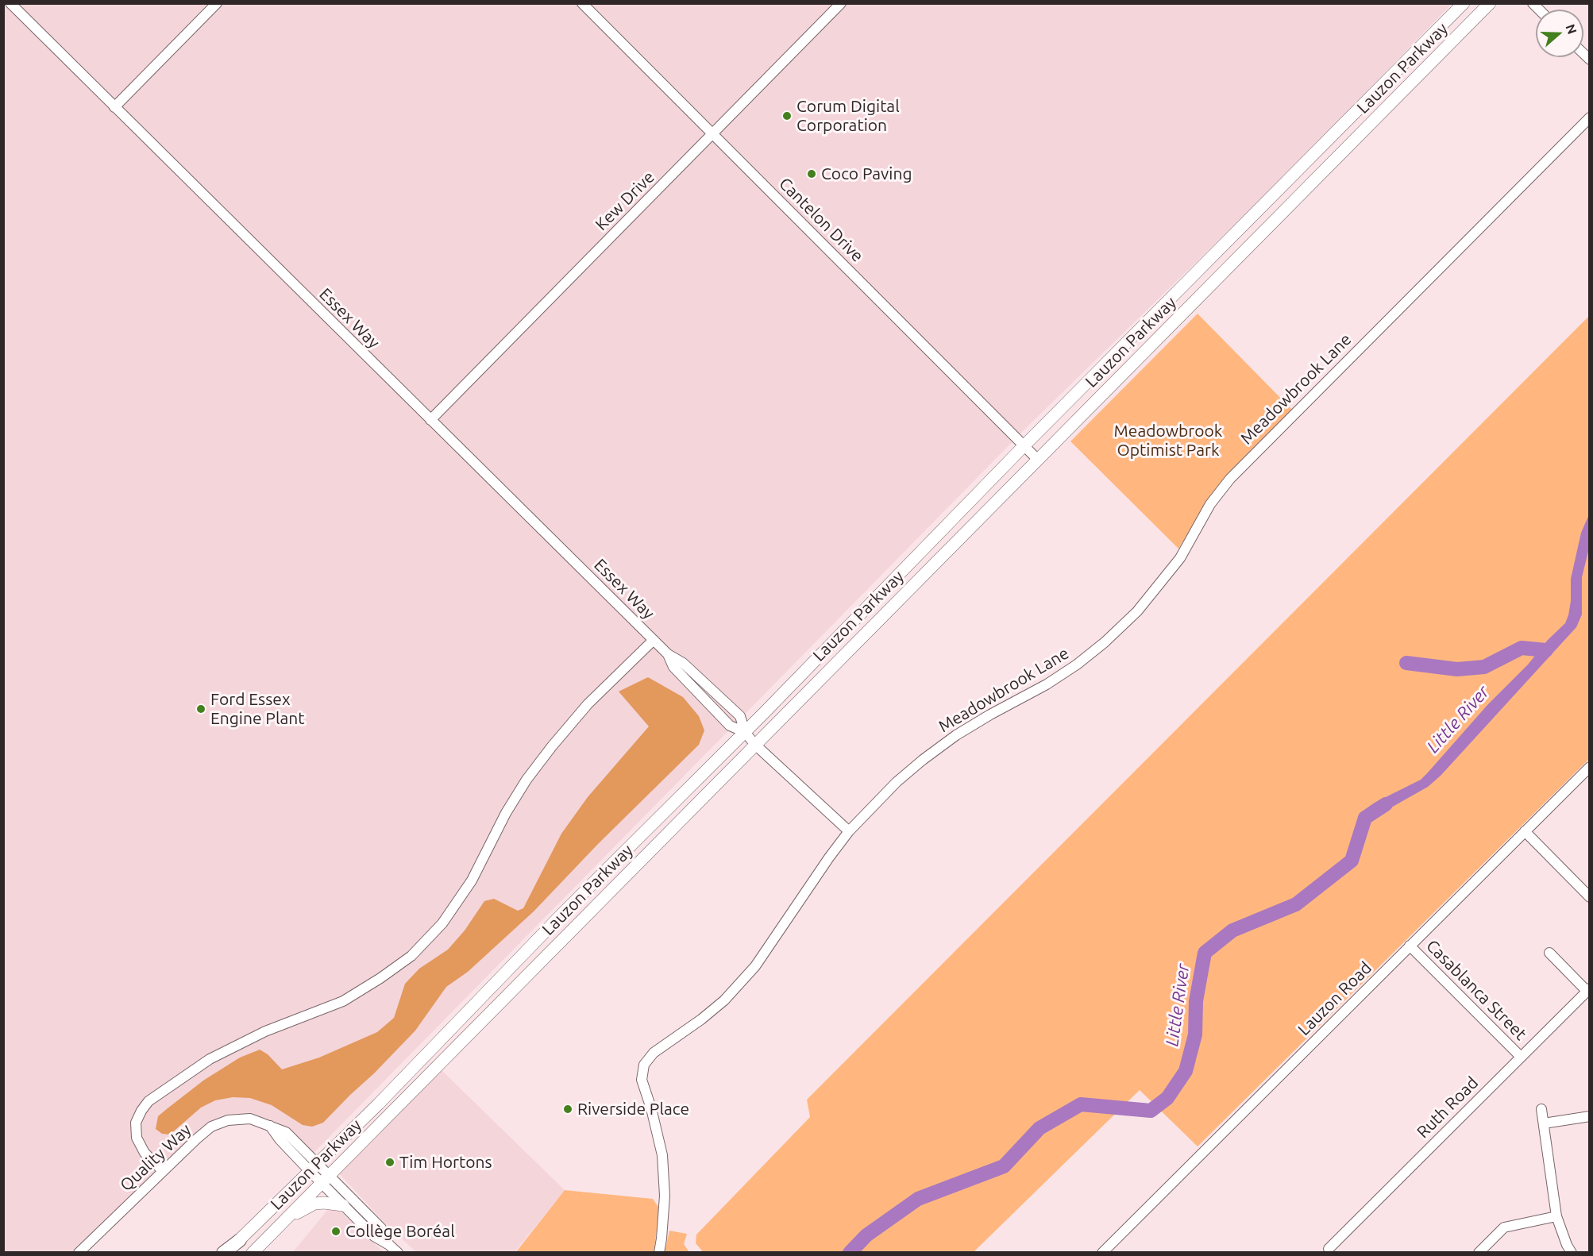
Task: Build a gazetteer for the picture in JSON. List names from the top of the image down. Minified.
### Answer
{"streets":{"main road":["Lauzon Parkway"],"street":["Kew Drive","Cantelon Drive","Essex Way","Meadowbrook Lane","Casablanca Street","Lauzon Road","Ruth Road","Quality Way"]},"crossings":[["Lauzon Parkway","Cantelon Drive"],["Lauzon Parkway","Essex Way"],["Lauzon Parkway","Quality Way"],["Kew Drive","Cantelon Drive"],["Kew Drive","Essex Way"],["Essex Way","Meadowbrook Lane"],["Casablanca Street","Lauzon Road"],["Casablanca Street","Ruth Road"]],"water":["Little River"],"parks":["Meadowbrook Optimist Park"],"places":["Corum Digital Corporation","Coco Paving","Ford Essex Engine Plant","Riverside Place","Tim Hortons","Collège Boréal"],"north":"right"}
